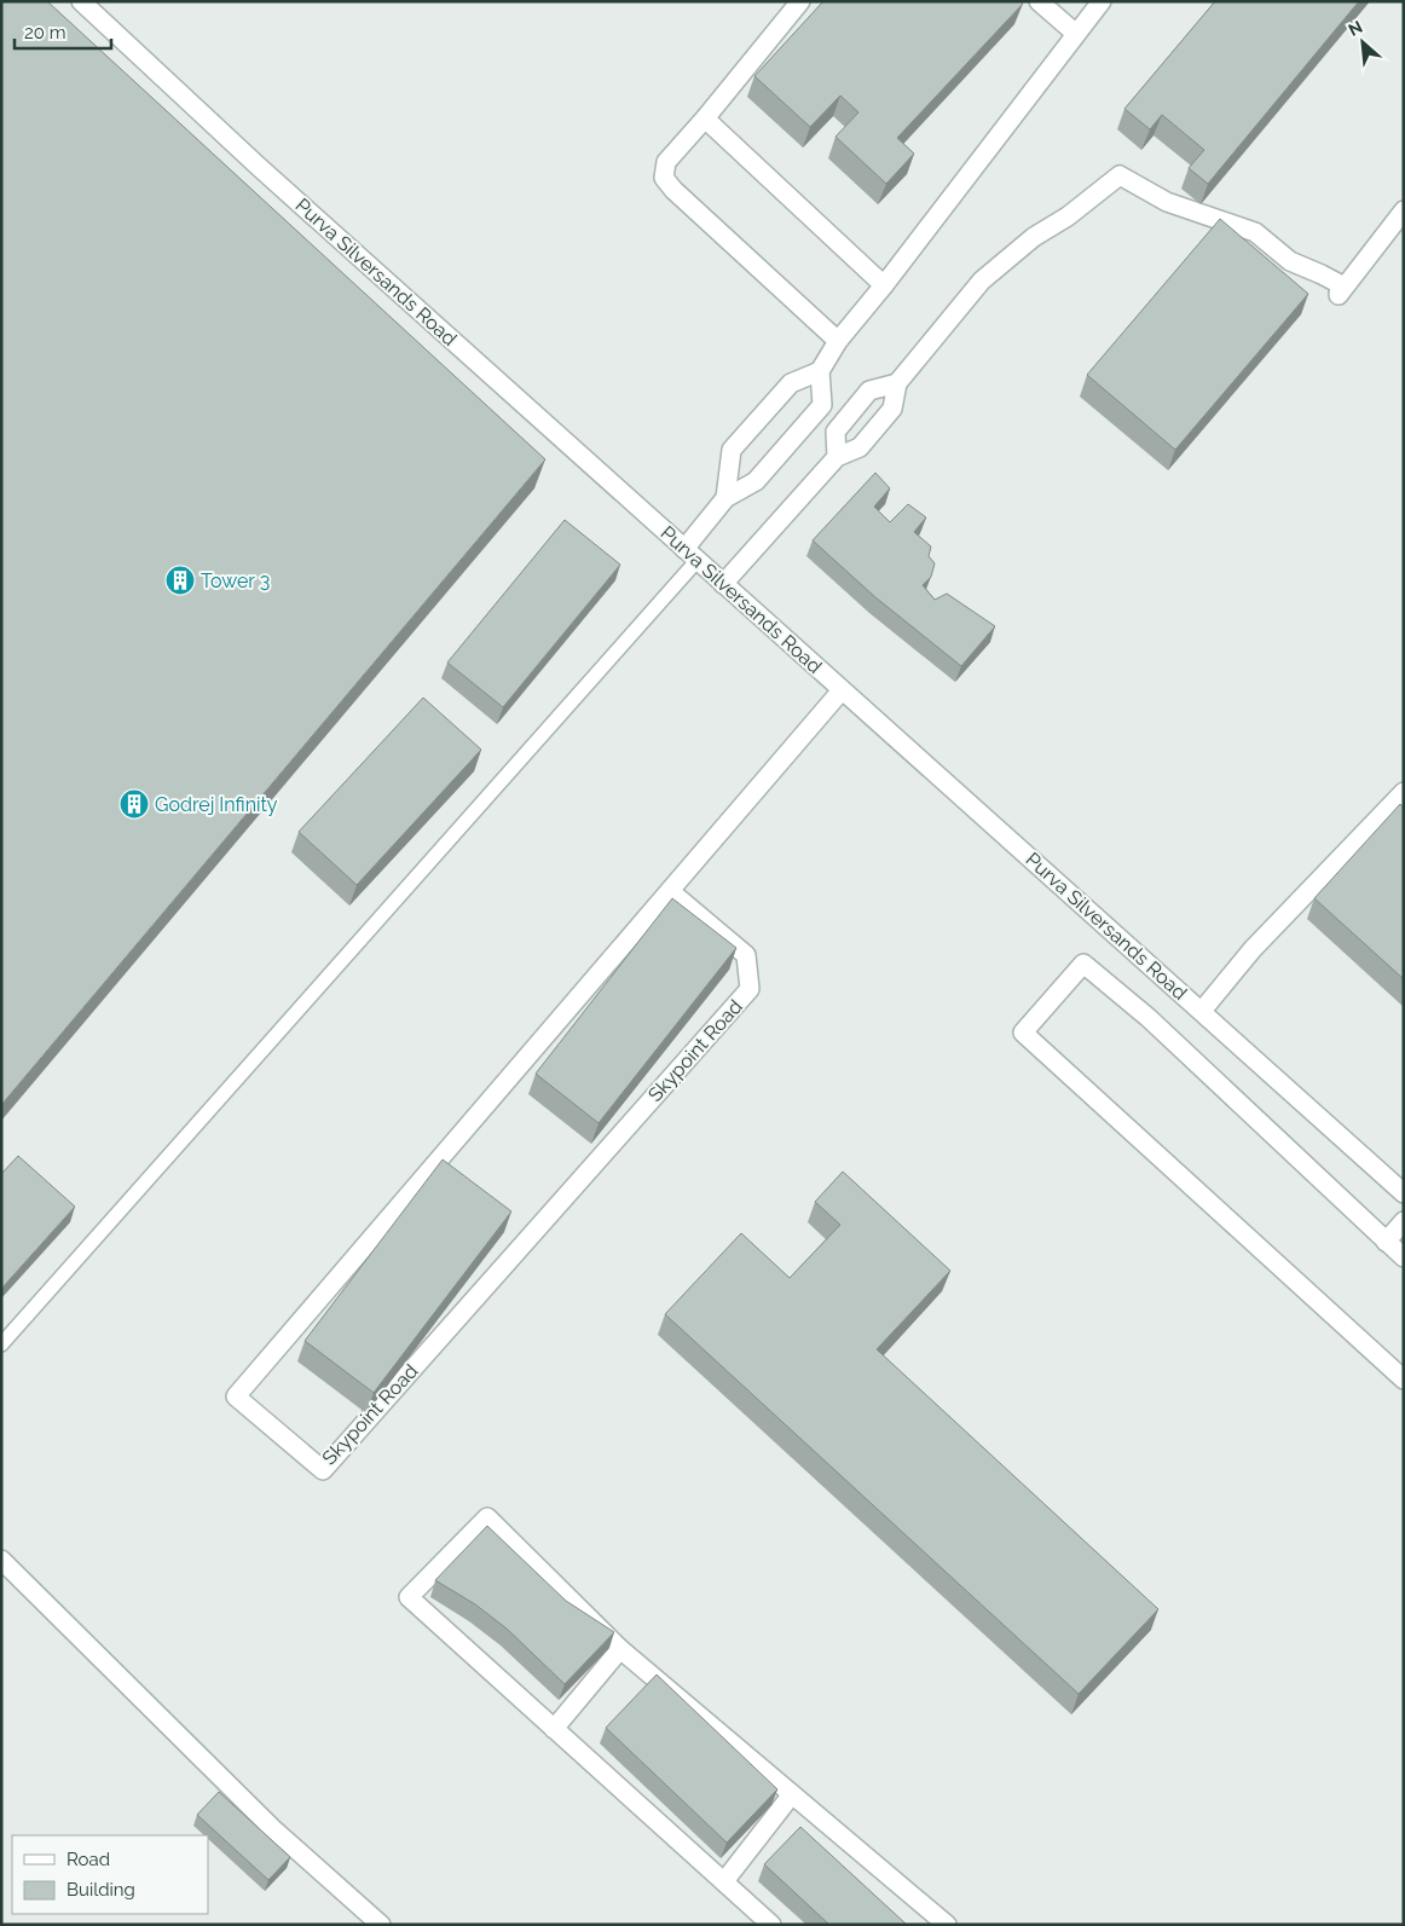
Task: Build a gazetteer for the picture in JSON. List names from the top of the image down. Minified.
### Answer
{"streets":{"street":["Purva Silversands Road","Skypoint Road"]},"crossings":[["Purva Silversands Road","Skypoint Road"]],"places":{"building":["Tower 3","Godrej Infinity"]},"legend":["Road","Building"],"scale_bar":"20 m","north":"top left"}
